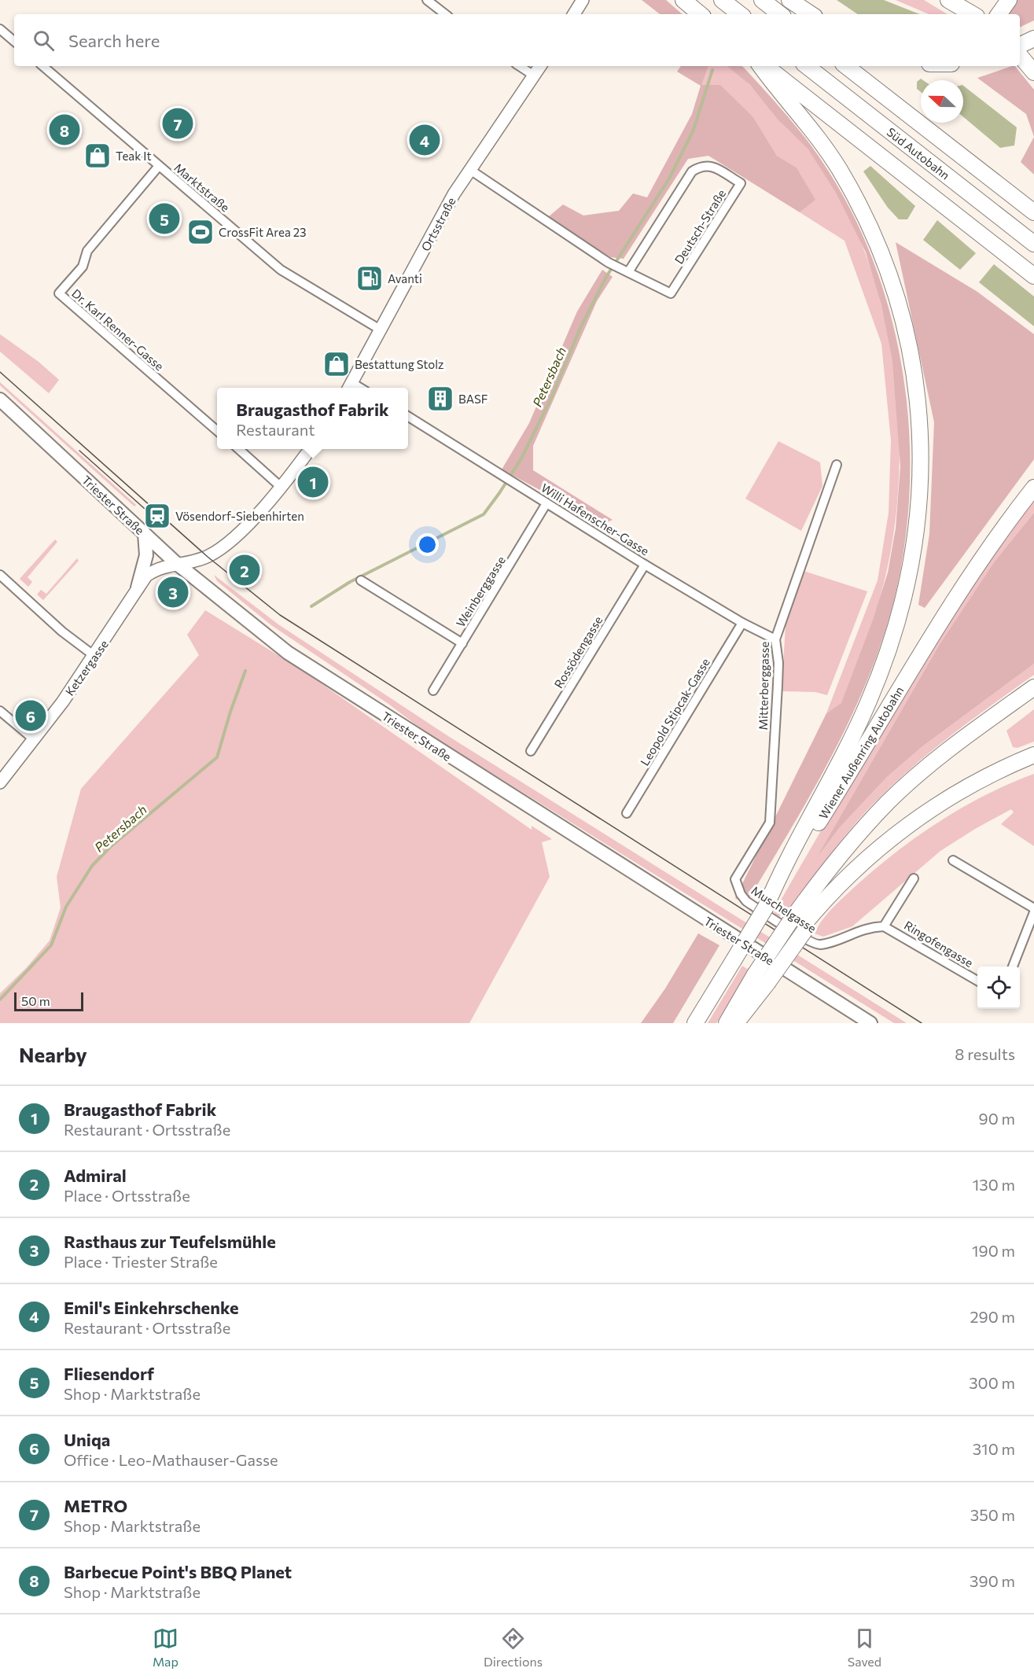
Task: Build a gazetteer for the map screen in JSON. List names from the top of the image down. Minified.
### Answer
{"streets":{"highway":["Süd Autobahn","Wiener Außenring Autobahn"],"main road":["Ortsstraße","Triester Straße","Ketzergasse"],"street":["Marktstraße","Deutsch-Straße","Dr. Karl Renner-Gasse","Willi Hafenscher-Gasse","Weinberggasse","Rossödengasse","Mitterberggasse","Leopold Stipcak-Gasse","Muschelgasse","Ringofengasse"]},"crossings":[["Marktstraße","Ortsstraße"],["Marktstraße","Dr. Karl Renner-Gasse"],["Ortsstraße","Deutsch-Straße"],["Triester Straße","Ketzergasse"],["Willi Hafenscher-Gasse","Weinberggasse"],["Willi Hafenscher-Gasse","Rossödengasse"],["Willi Hafenscher-Gasse","Mitterberggasse"],["Willi Hafenscher-Gasse","Leopold Stipcak-Gasse"],["Mitterberggasse","Muschelgasse"],["Muschelgasse","Ringofengasse"]],"water":["Petersbach"],"places":{"shop":["Teak It","Bestattung Stolz"],"sports":["CrossFit Area 23"],"fuel station":["Avanti"],"building":["BASF"],"station":["Vösendorf-Siebenhirten"]},"scale_bar":"50 m","north":"left","page":{"search":"Search here","pins":["7","8","4","5","1","2","3","6"],"popup":["Braugasthof Fabrik","Restaurant"],"scale":"50 m","heading":["Nearby","8 results"],"list":[{"mark":"1","name":"Braugasthof Fabrik","note":"Restaurant · Ortsstraße","value":"90 m"},{"mark":"2","name":"Admiral","note":"Place · Ortsstraße","value":"130 m"},{"mark":"3","name":"Rasthaus zur Teufelsmühle","note":"Place · Triester Straße","value":"190 m"},{"mark":"4","name":"Emil's Einkehrschenke","note":"Restaurant · Ortsstraße","value":"290 m"},{"mark":"5","name":"Fliesendorf","note":"Shop · Marktstraße","value":"300 m"},{"mark":"6","name":"Uniqa","note":"Office · Leo-Mathauser-Gasse","value":"310 m"},{"mark":"7","name":"METRO","note":"Shop · Marktstraße","value":"350 m"},{"mark":"8","name":"Barbecue Point's BBQ Planet","note":"Shop · Marktstraße","value":"390 m"}],"nav":["Map","Directions","Saved"]}}
